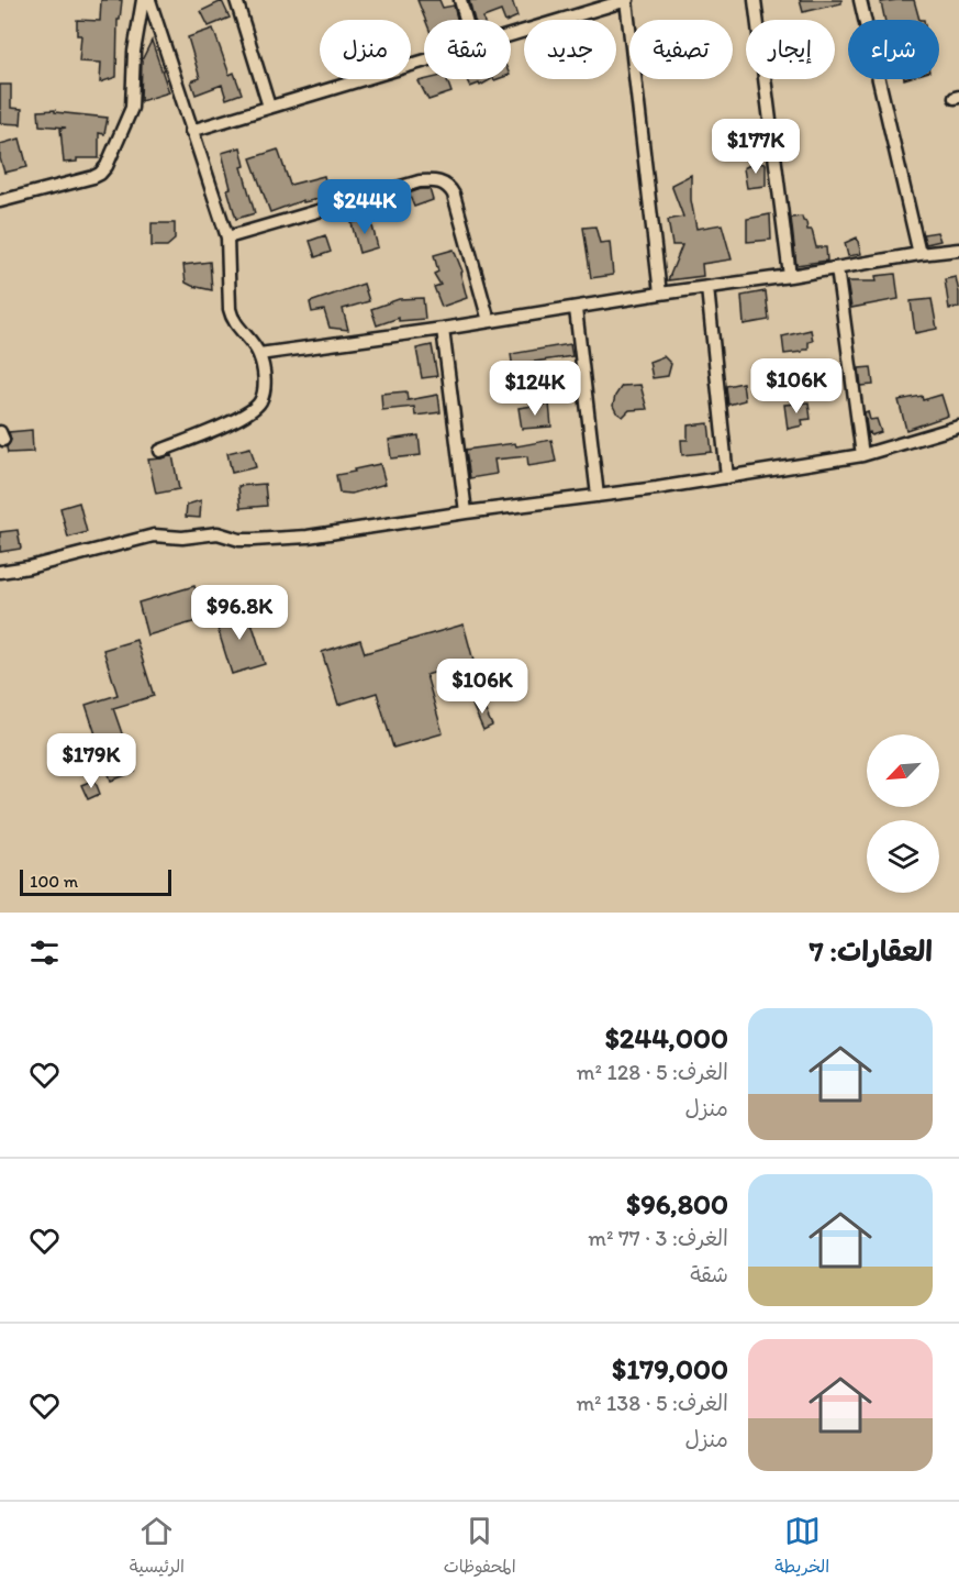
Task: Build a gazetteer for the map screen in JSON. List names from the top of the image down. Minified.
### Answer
{"scale_bar":"100 m","north":"bottom left","page":{"chip":["شراء","إيجار","تصفية","جديد","شقة","منزل"],"price":["$177K","$244K","$106K","$124K","$96.8K","$106K","$179K"],"scale":"100 m","heading":"العقارات: 7","list":[{"name":"$244,000","note":"الغرف: 5 · 128 m² · منزل"},{"name":"$96,800","note":"الغرف: 3 · 77 m² · شقة"},{"name":"$179,000","note":"الغرف: 5 · 138 m² · منزل"}],"tabs":["الخريطة","المحفوظات","الرئيسية"]}}
